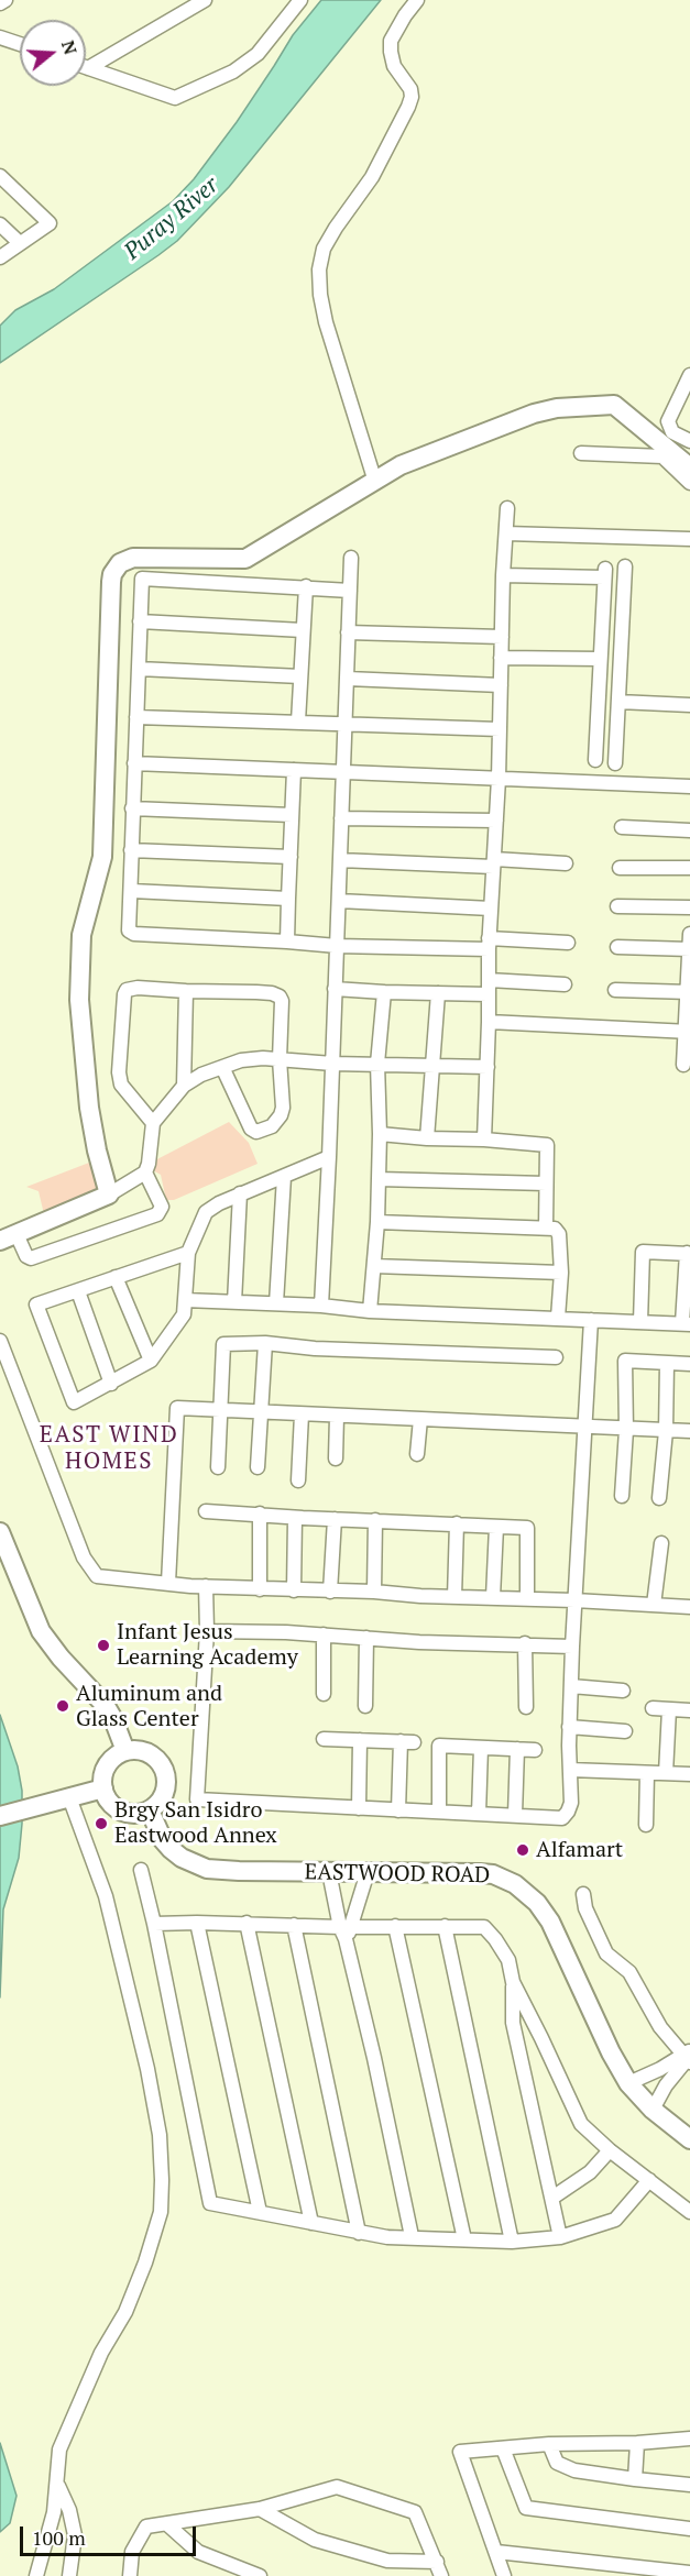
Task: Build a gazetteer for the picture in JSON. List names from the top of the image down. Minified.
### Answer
{"streets":{"street":["EASTWOOD ROAD"]},"districts":["EAST WIND HOMES"],"water":["Puray River"],"places":["Infant Jesus Learning Academy","Aluminum and Glass Center","Brgy San Isidro Eastwood Annex","Alfamart"],"scale_bar":"100 m","north":"right"}
